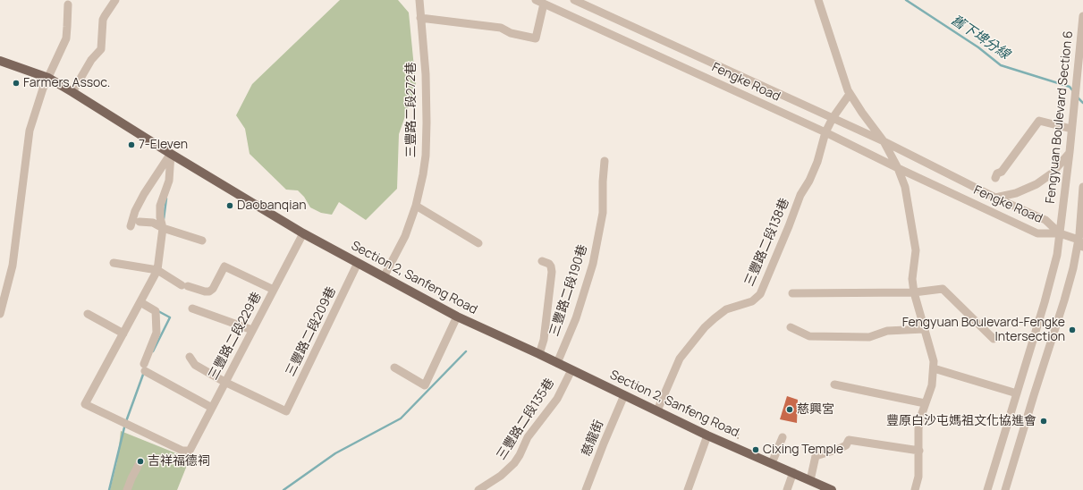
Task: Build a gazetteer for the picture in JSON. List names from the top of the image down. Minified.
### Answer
{"streets":{"main road":["Section 2, Sanfeng Road"],"street":["Fengke Road","三豐路二段272巷","Fengyuan Boulevard Section 6","三豐路二段138巷","三豐路二段190巷","三豐路二段209巷","三豐路二段229巷","三豐路二段135巷","慈龍街"]},"crossings":[["Fengke Road","Fengyuan Boulevard Section 6"],["Fengke Road","三豐路二段138巷"],["三豐路二段272巷","Section 2, Sanfeng Road"],["三豐路二段138巷","Section 2, Sanfeng Road"],["Section 2, Sanfeng Road","三豐路二段190巷"],["Section 2, Sanfeng Road","三豐路二段209巷"],["Section 2, Sanfeng Road","三豐路二段229巷"],["Section 2, Sanfeng Road","三豐路二段135巷"],["Section 2, Sanfeng Road","慈龍街"],["三豐路二段209巷","三豐路二段229巷"]],"water":["舊下埤分線"],"places":["Farmers Assoc.","7-Eleven","Daobanqian","Fengyuan Boulevard-Fengke Intersection","慈興宮","豐原白沙屯媽祖文化協進會","Cixing Temple","吉祥福德祠"]}
